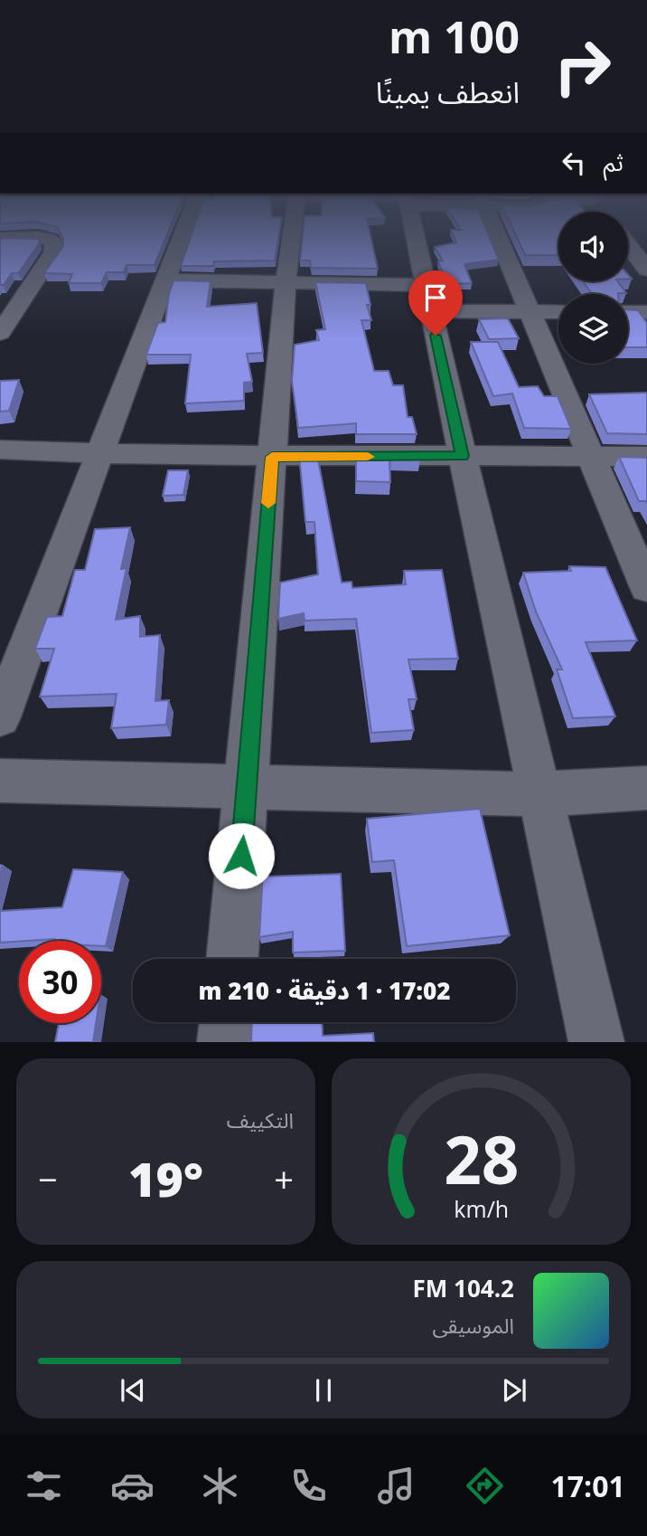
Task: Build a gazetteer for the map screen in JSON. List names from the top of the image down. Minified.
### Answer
{"page":{"turn":["100 m","انعطف يمينًا"],"then":"ثم","limit":"30","trip":"17:02 · 1 دقيقة · 210 m","tile":"التكييف","heat":["−","19°","+"],"song":["104.2 FM","الموسيقى"],"tabs":"17:01","gauge":["28","km/h"]}}
